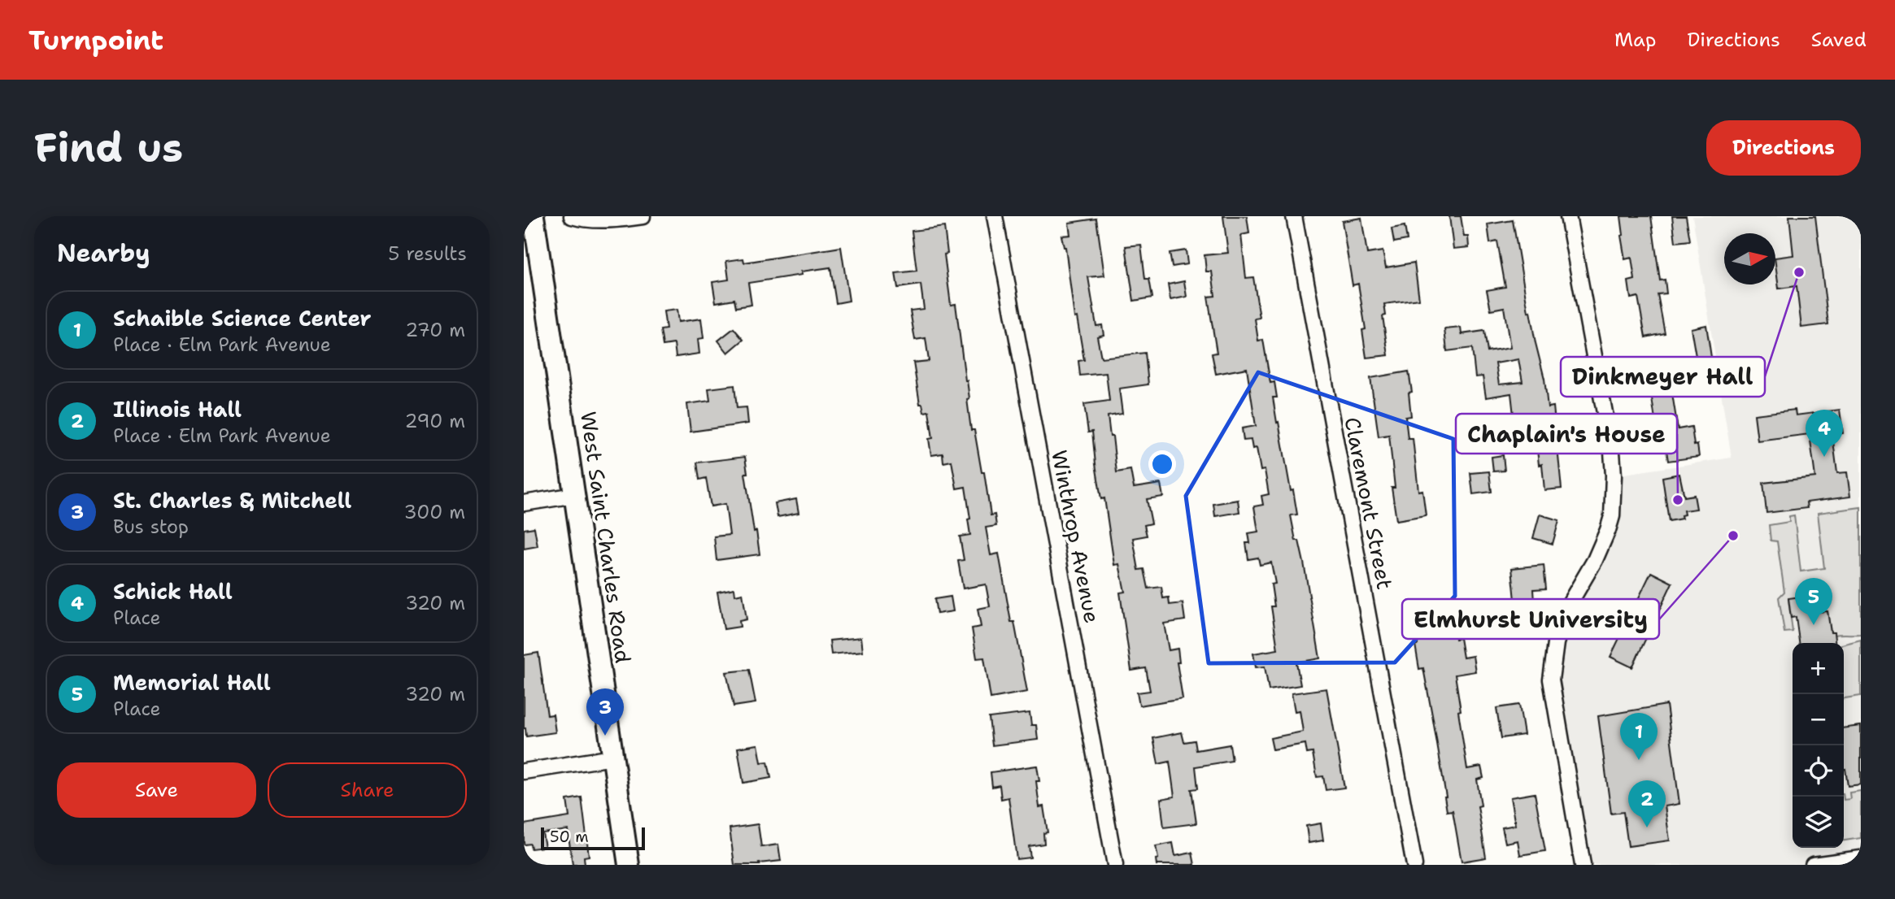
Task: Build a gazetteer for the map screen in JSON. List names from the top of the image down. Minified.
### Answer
{"streets":{"main road":["West Saint Charles Road"],"street":["Claremont Street","Winthrop Avenue"]},"places":["Dinkmeyer Hall","Chaplain's House","Elmhurst University"],"scale_bar":"50 m","north":"right","page":{"header":"Turnpoint","nav":["Map","Directions","Saved"],"buttons":["Directions",["Save","Share"]],"title":"Find us","heading":["Nearby","5 results"],"list":[{"mark":"1","name":"Schaible Science Center","note":"Place · Elm Park Avenue","value":"270 m"},{"mark":"2","name":"Illinois Hall","note":"Place · Elm Park Avenue","value":"290 m"},{"mark":"3","name":"St. Charles & Mitchell","note":"Bus stop","value":"300 m"},{"mark":"4","name":"Schick Hall","note":"Place","value":"320 m"},{"mark":"5","name":"Memorial Hall","note":"Place","value":"320 m"}],"pins":["4","5","3","1","2"],"map_buttons":["+","−"],"scale":"50 m"}}
